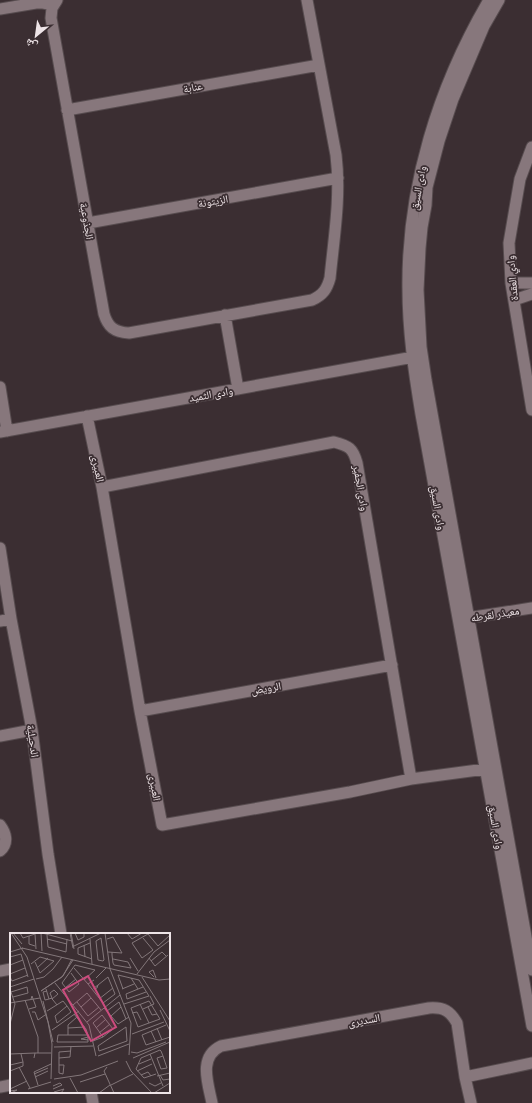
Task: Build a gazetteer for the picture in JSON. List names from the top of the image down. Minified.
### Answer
{"streets":{"street":["عنابة","وادى السيق","الزيتونة","الجذوعية","وادي العقدة","وادى الثميد","العبيرى","وادى الجفير","معيذر لقرطه","الرويض","الدحيلية","السديرى"]},"crossings":[["عنابة","الجذوعية"],["وادى السيق","وادى الثميد"],["وادى السيق","العبيرى"],["وادى السيق","معيذر لقرطه"],["الزيتونة","الجذوعية"],["وادى الثميد","العبيرى"],["العبيرى","وادى الجفير"],["العبيرى","الرويض"],["وادى الجفير","الرويض"]],"north":"bottom left"}
